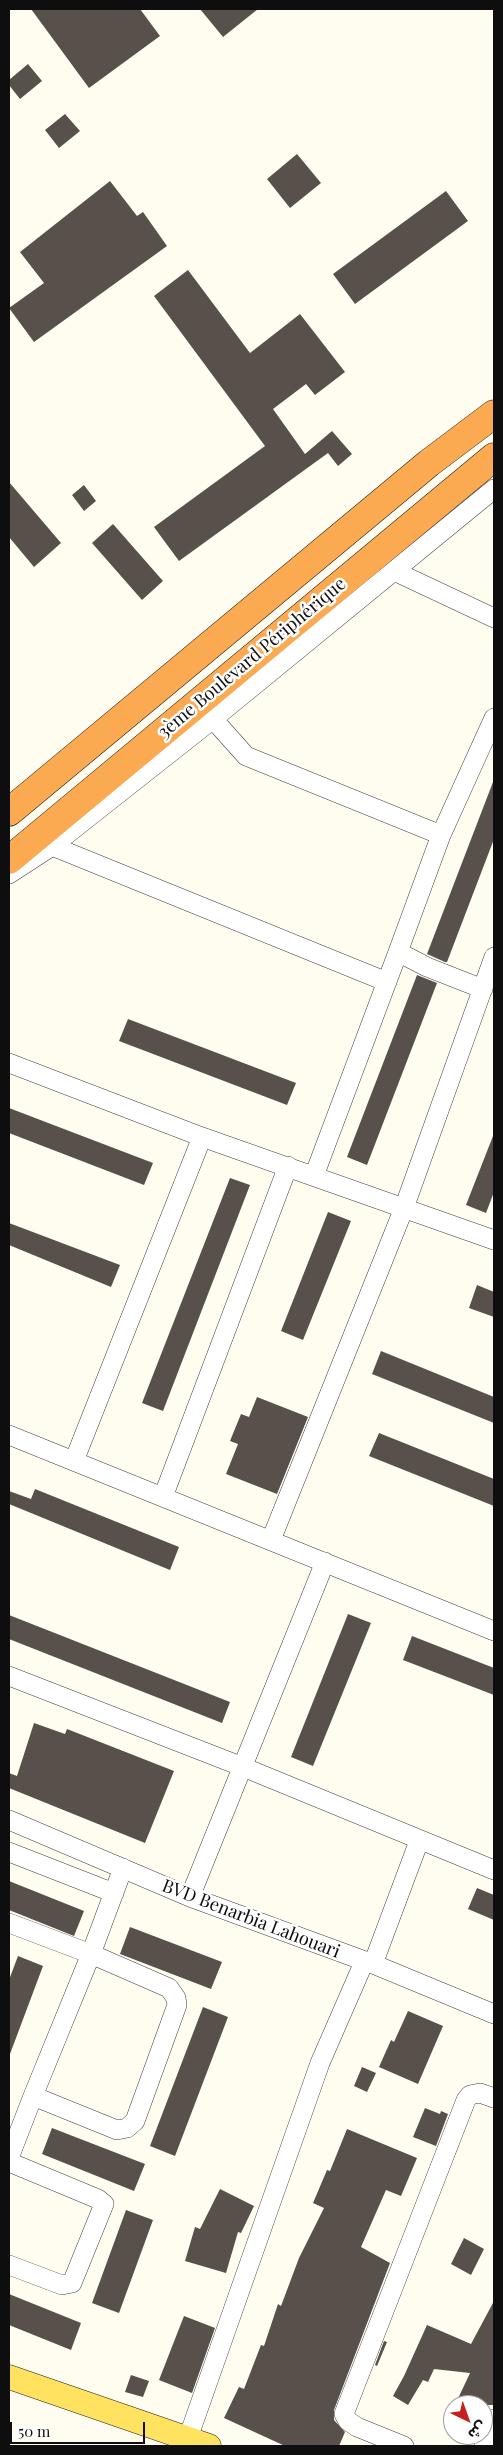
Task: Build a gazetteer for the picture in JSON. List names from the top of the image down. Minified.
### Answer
{"streets":{"highway":["3ème Boulevard Périphérique"],"street":["BVD Benarbia Lahouari"]},"scale_bar":"50 m","north":"bottom right"}
